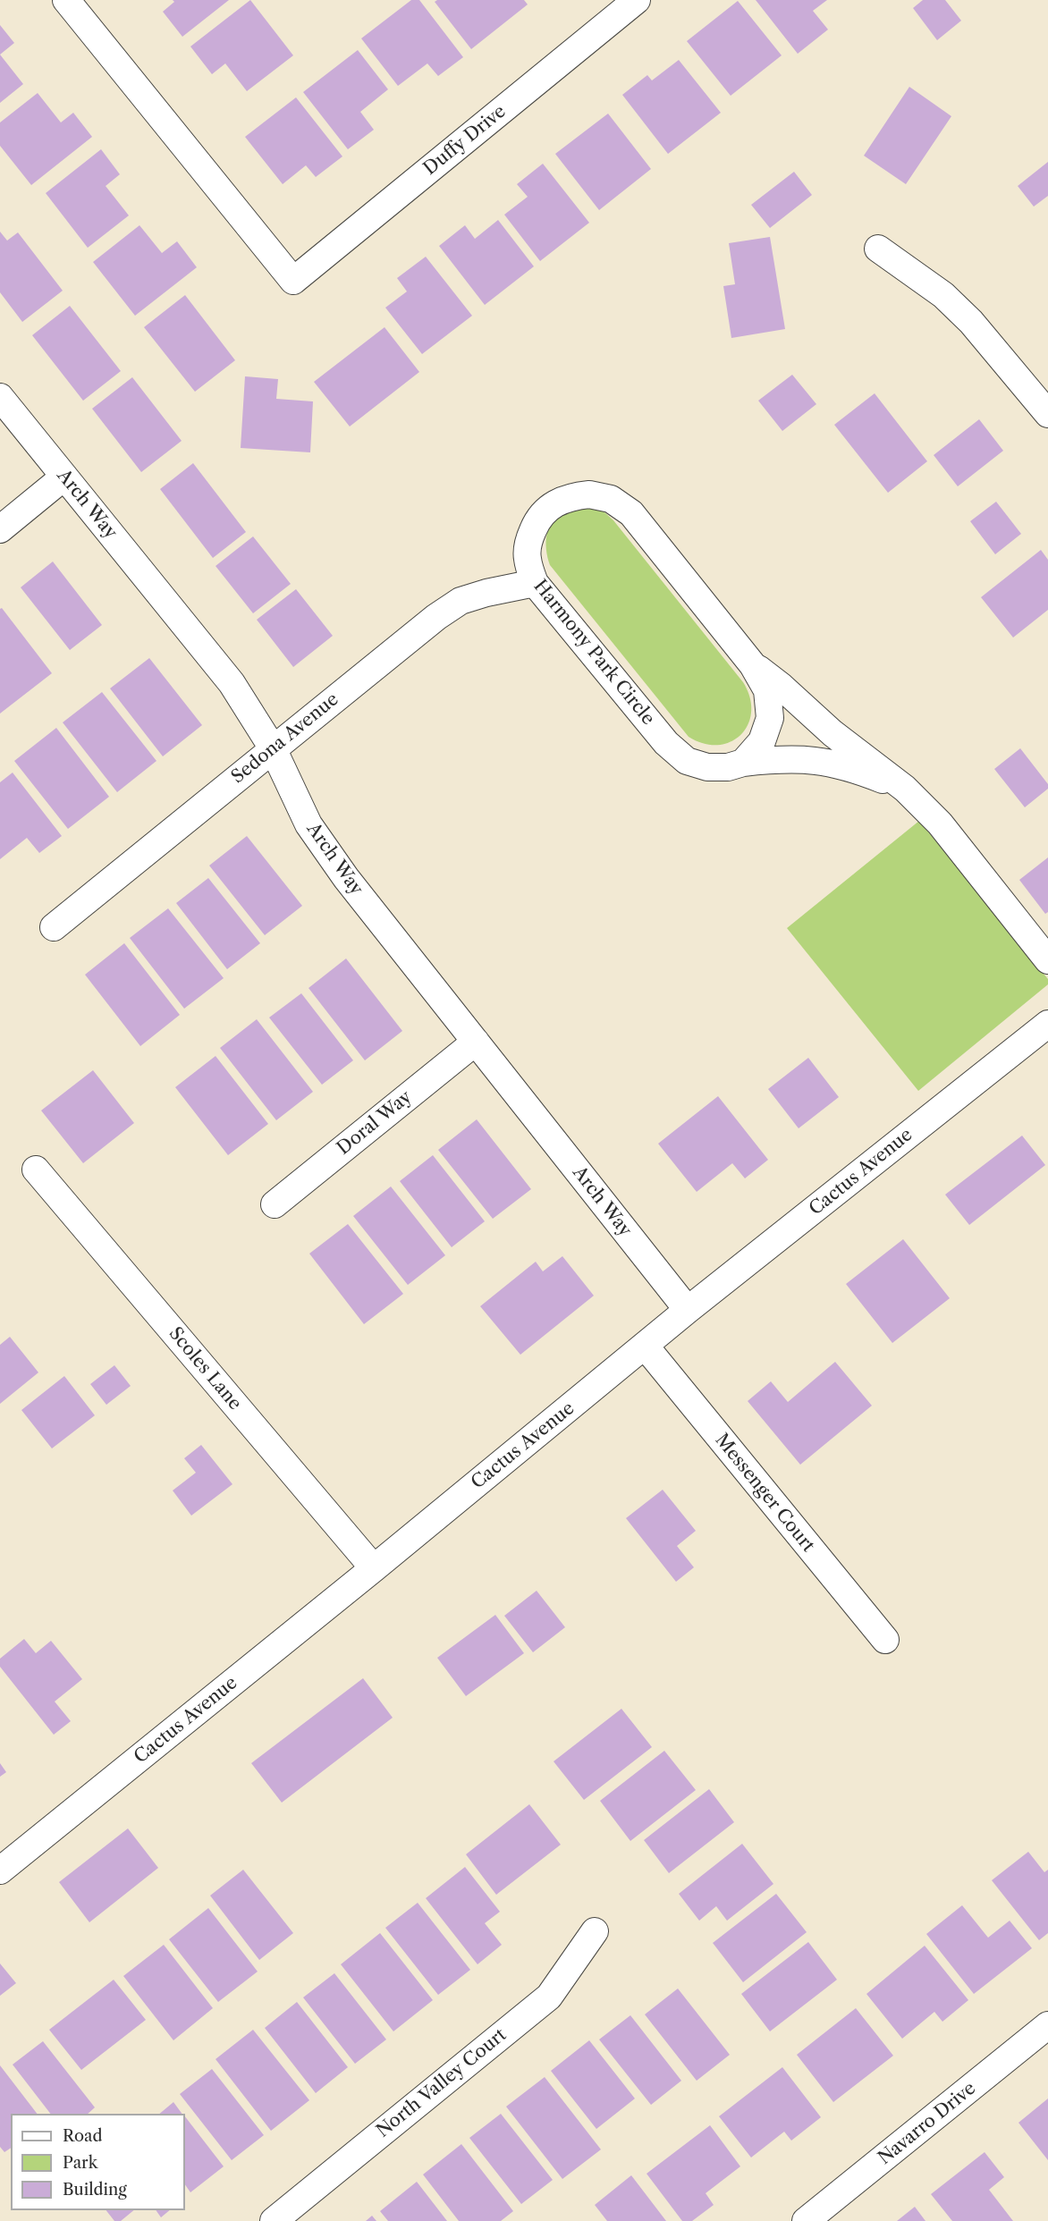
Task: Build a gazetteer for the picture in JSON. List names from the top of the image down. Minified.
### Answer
{"streets":{"street":["Duffy Drive","Arch Way","Harmony Park Circle","Sedona Avenue","Doral Way","Cactus Avenue","Scoles Lane","Messenger Court","North Valley Court","Navarro Drive"]},"crossings":[["Arch Way","Sedona Avenue"],["Arch Way","Doral Way"],["Arch Way","Cactus Avenue"],["Harmony Park Circle","Sedona Avenue"],["Cactus Avenue","Scoles Lane"],["Cactus Avenue","Messenger Court"]],"legend":["Road","Park","Building"]}
